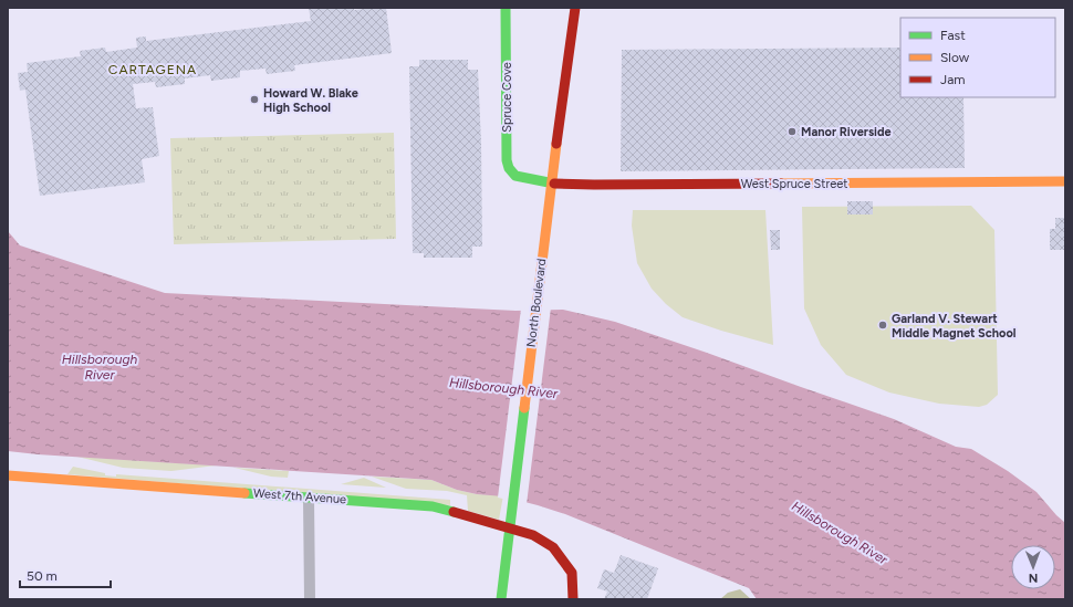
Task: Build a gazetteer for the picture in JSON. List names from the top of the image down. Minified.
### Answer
{"streets":{"street":["Spruce Cove","West Spruce Street","North Boulevard","West 7th Avenue"]},"crossings":[["Spruce Cove","West Spruce Street"]],"districts":["CARTAGENA"],"water":["Hillsborough River"],"places":["Howard W. Blake High School","Manor Riverside","Garland V. Stewart Middle Magnet School"],"legend":["Fast","Slow","Jam"],"scale_bar":"50 m","north":"bottom"}
